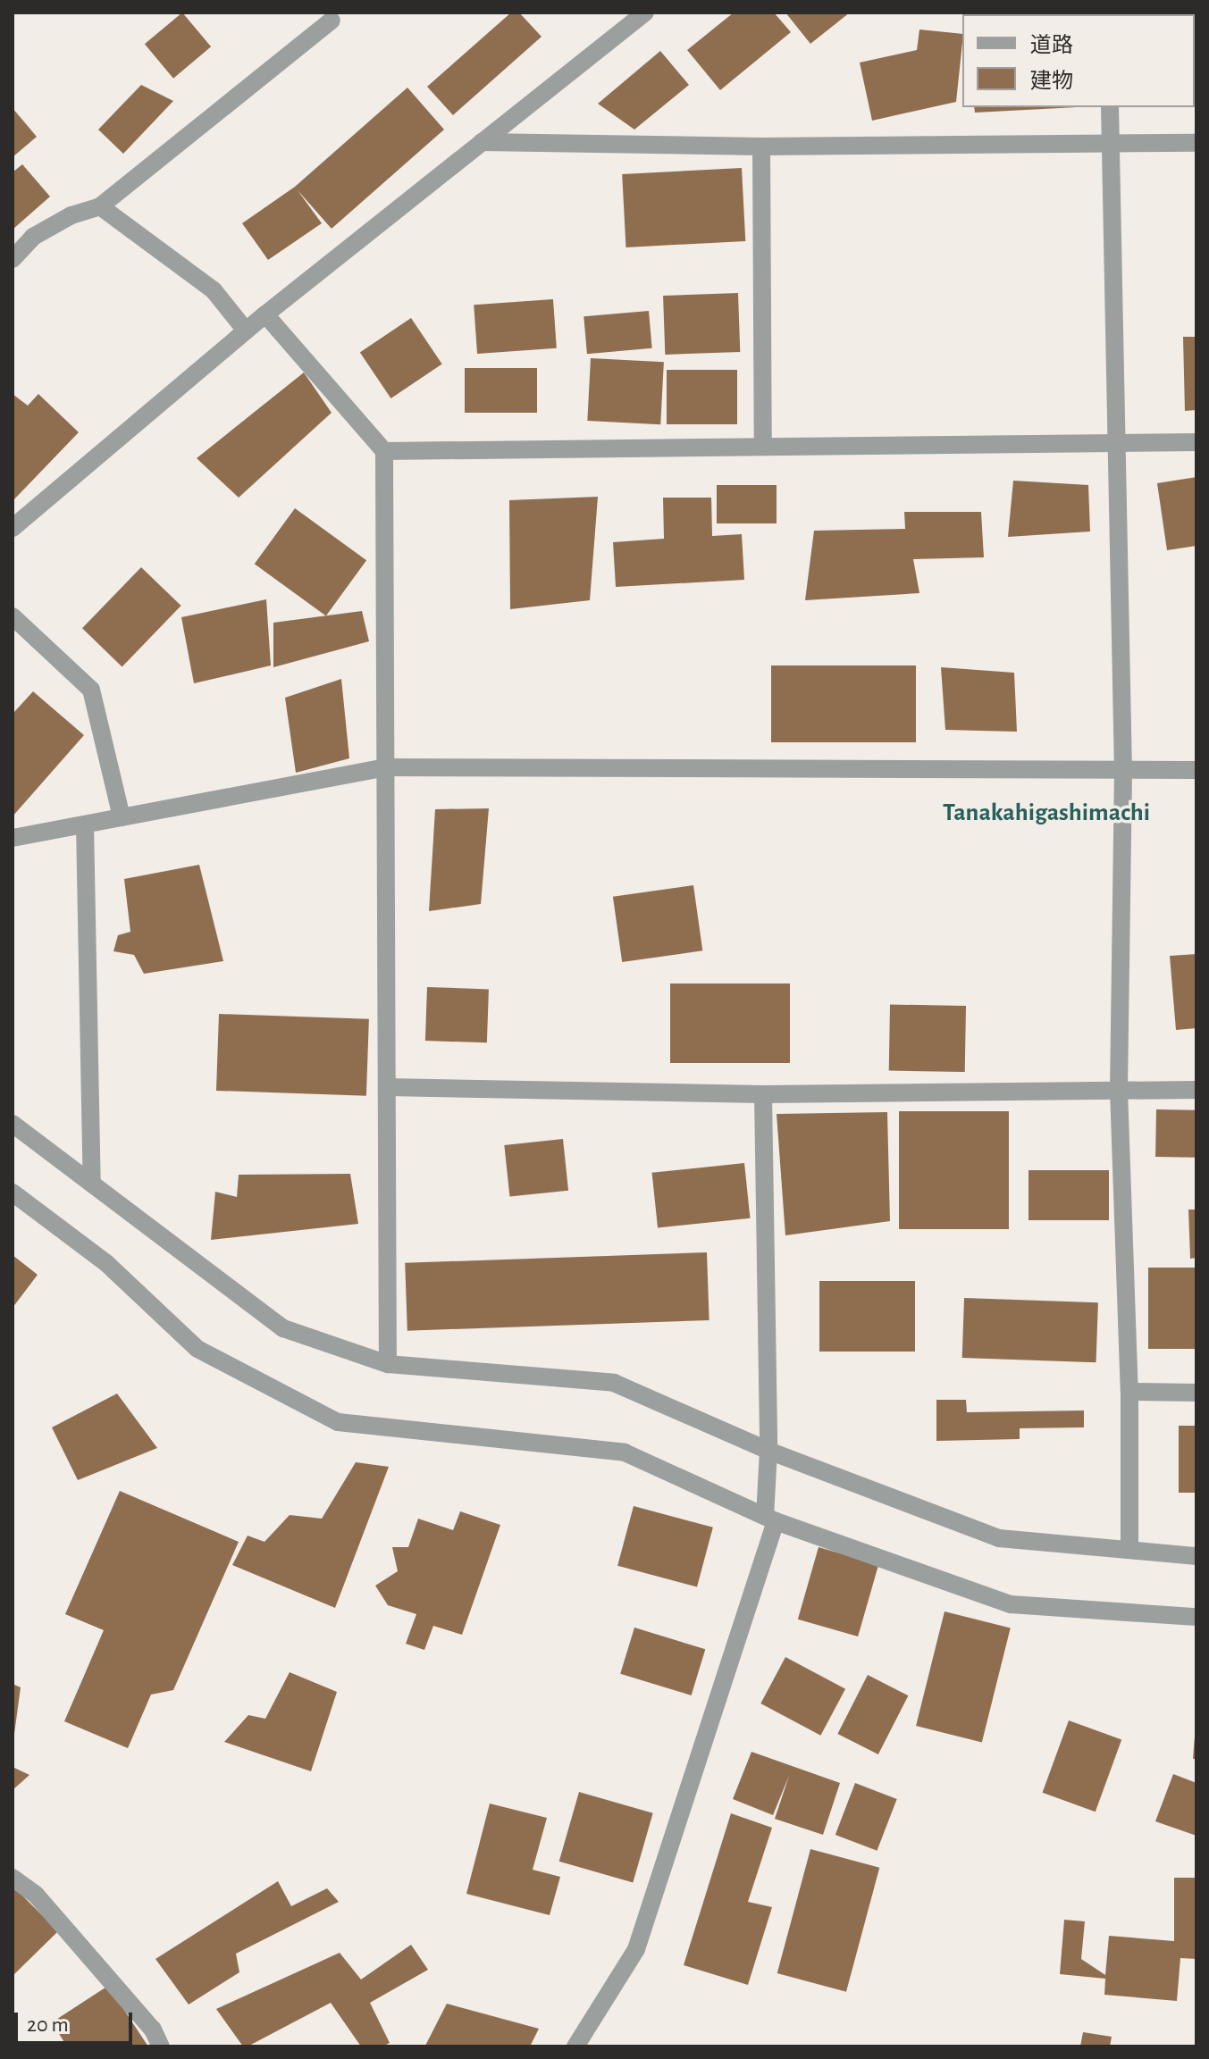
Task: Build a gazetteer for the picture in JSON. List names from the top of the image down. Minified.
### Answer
{"districts":["Tanakahigashimachi"],"legend":["道路","建物"],"scale_bar":"20 m"}
